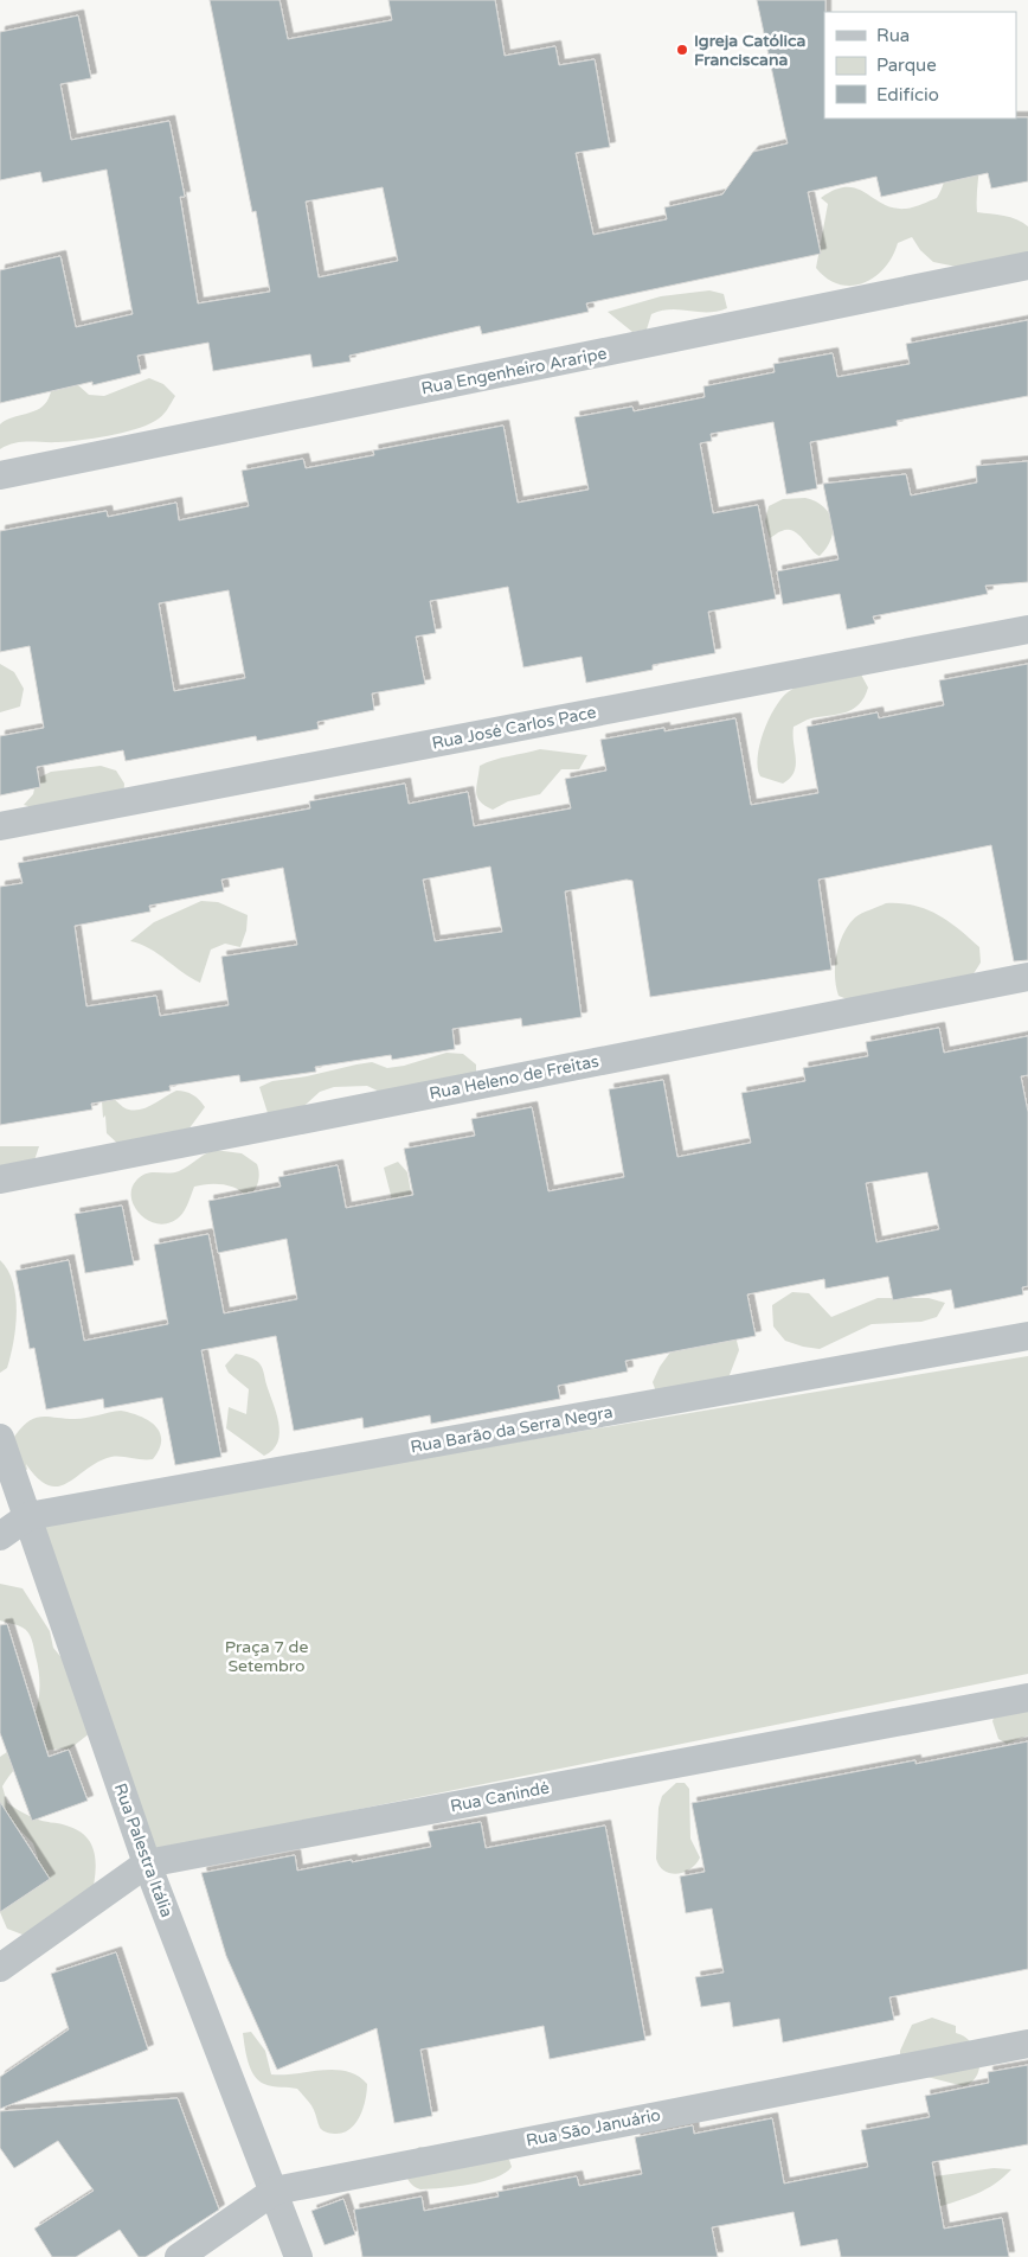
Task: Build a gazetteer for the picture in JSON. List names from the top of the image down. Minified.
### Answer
{"streets":{"street":["Rua Engenheiro Araripe","Rua José Carlos Pace","Rua Heleno de Freitas","Rua Barão da Serra Negra","Rua Canindé","Rua Palestra Itália","Rua São Januário"]},"crossings":[["Rua Barão da Serra Negra","Rua Palestra Itália"],["Rua Canindé","Rua Palestra Itália"],["Rua Palestra Itália","Rua São Januário"]],"parks":["Praça 7 de Setembro"],"places":["Igreja Católica Franciscana"],"legend":["Rua","Parque","Edifício"]}
